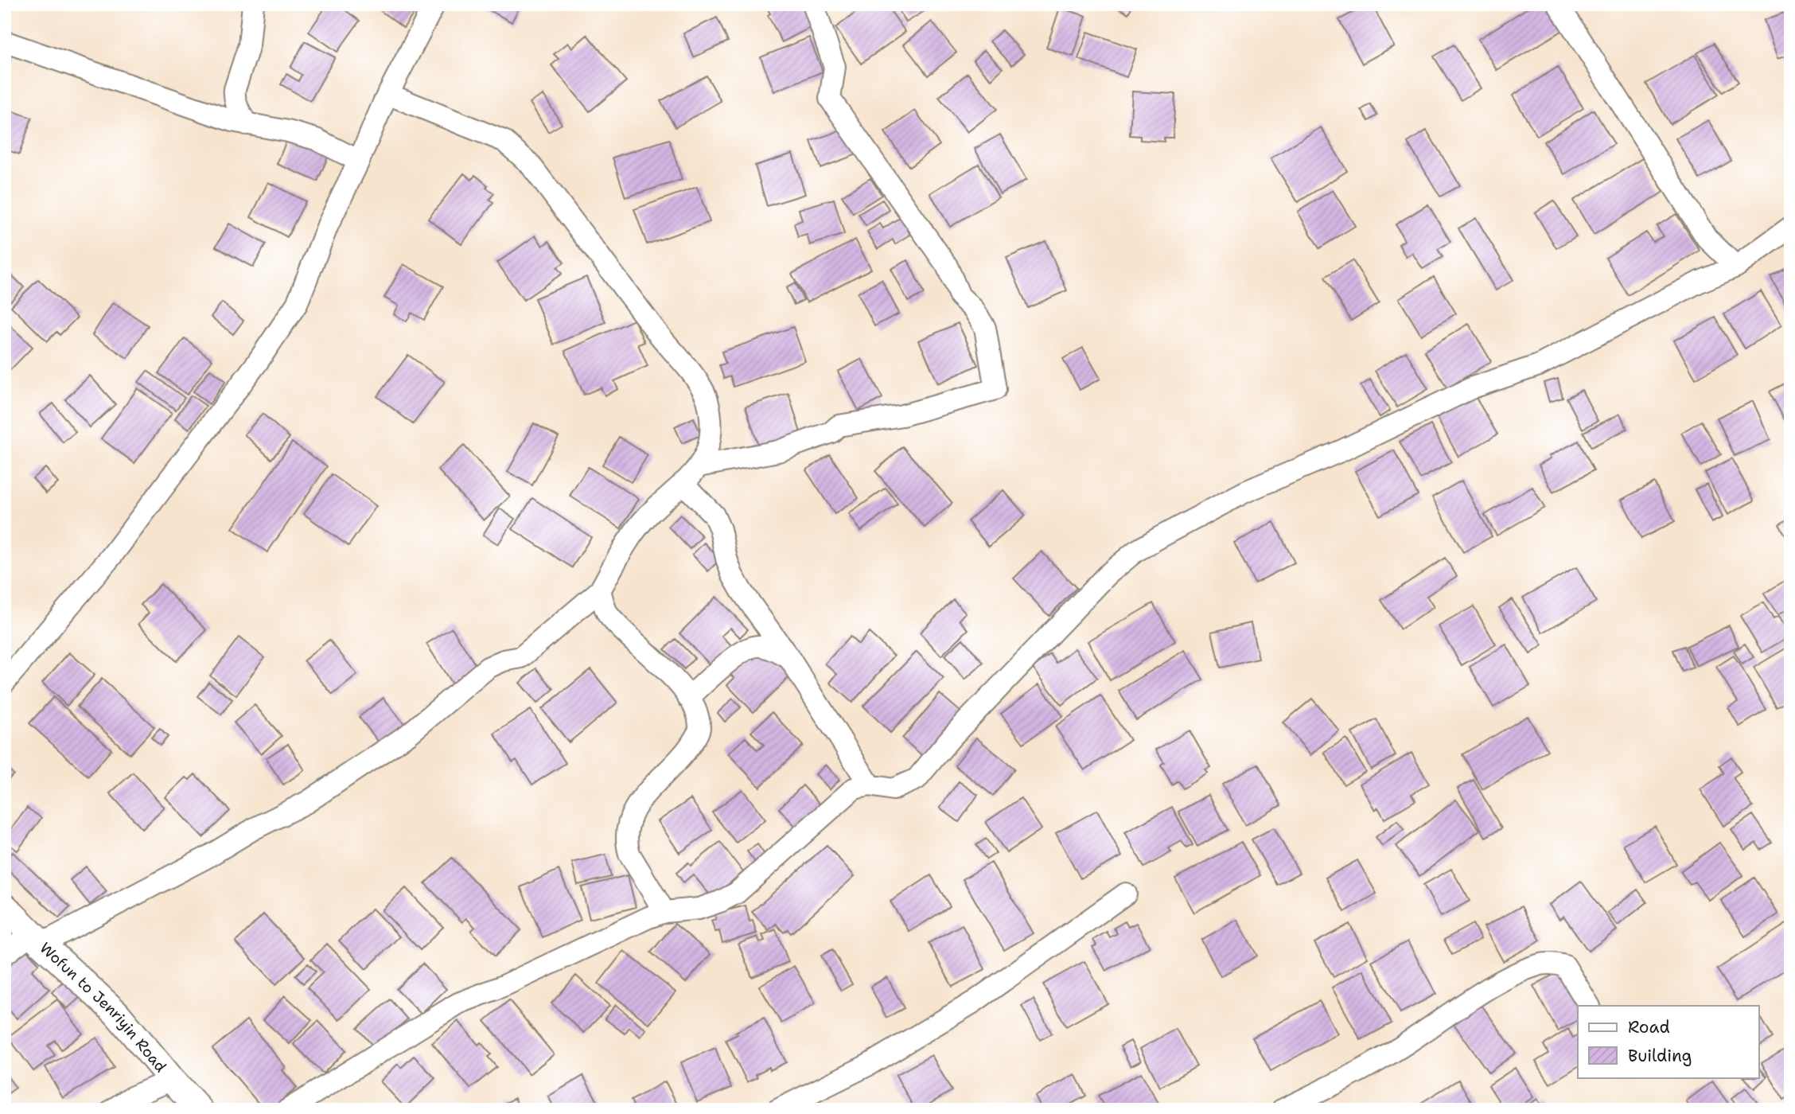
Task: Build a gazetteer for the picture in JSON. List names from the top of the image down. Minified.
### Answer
{"streets":{"street":["Wofun to Jenriyin Road"]},"legend":["Road","Building"]}
